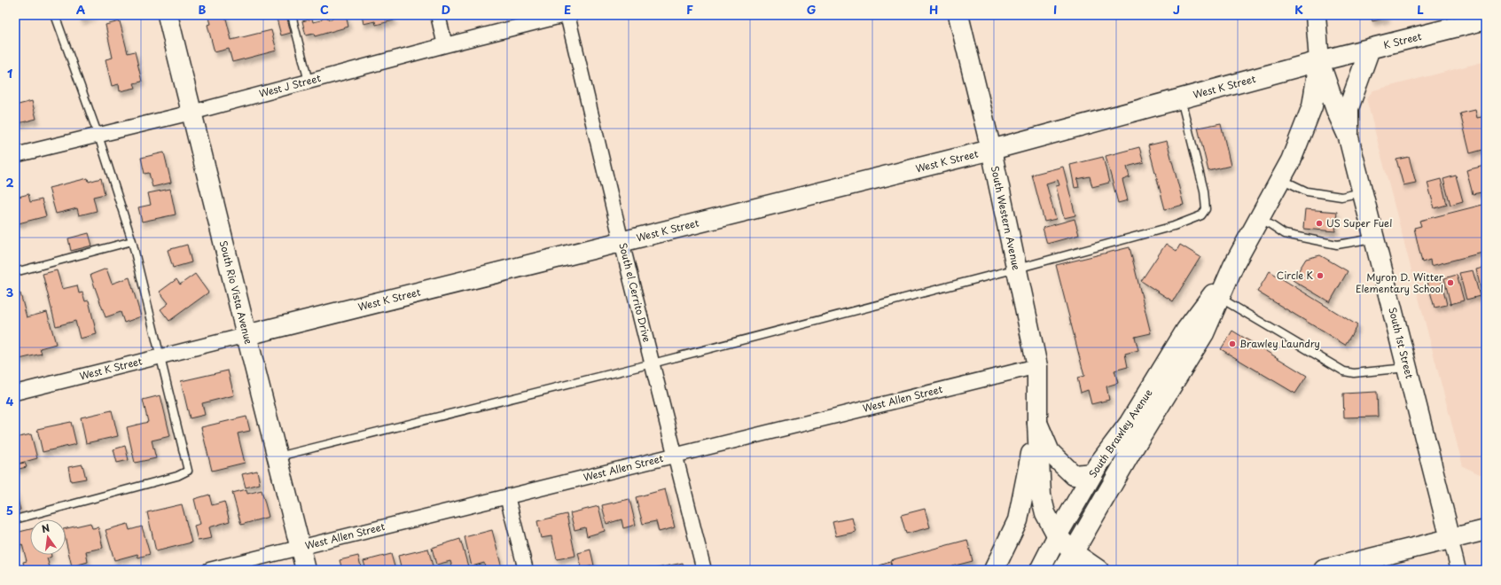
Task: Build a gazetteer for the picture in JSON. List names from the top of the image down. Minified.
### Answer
{"streets":{"main road":["K Street","West K Street","South Western Avenue","South Rio Vista Avenue","South 1st Street","South Brawley Avenue"],"street":["West J Street","South el Cerrito Drive","West Allen Street"]},"crossings":[["K Street","West K Street"],["K Street","South 1st Street"],["K Street","South Brawley Avenue"],["West J Street","South Rio Vista Avenue"],["West K Street","South Western Avenue"],["West K Street","South Rio Vista Avenue"],["West K Street","South el Cerrito Drive"],["West K Street","South 1st Street"],["West K Street","South Brawley Avenue"],["South Western Avenue","West Allen Street"],["South Western Avenue","South Brawley Avenue"],["South Rio Vista Avenue","West Allen Street"],["South el Cerrito Drive","West Allen Street"],["South 1st Street","South Brawley Avenue"]],"places":["US Super Fuel","Circle K","Myron D. Witter Elementary School","Brawley Laundry"],"north":"top","grid":{"columns":["A","B","C","D","E","F","G","H","I","J","K","L"],"rows":["1","2","3","4","5"]}}
